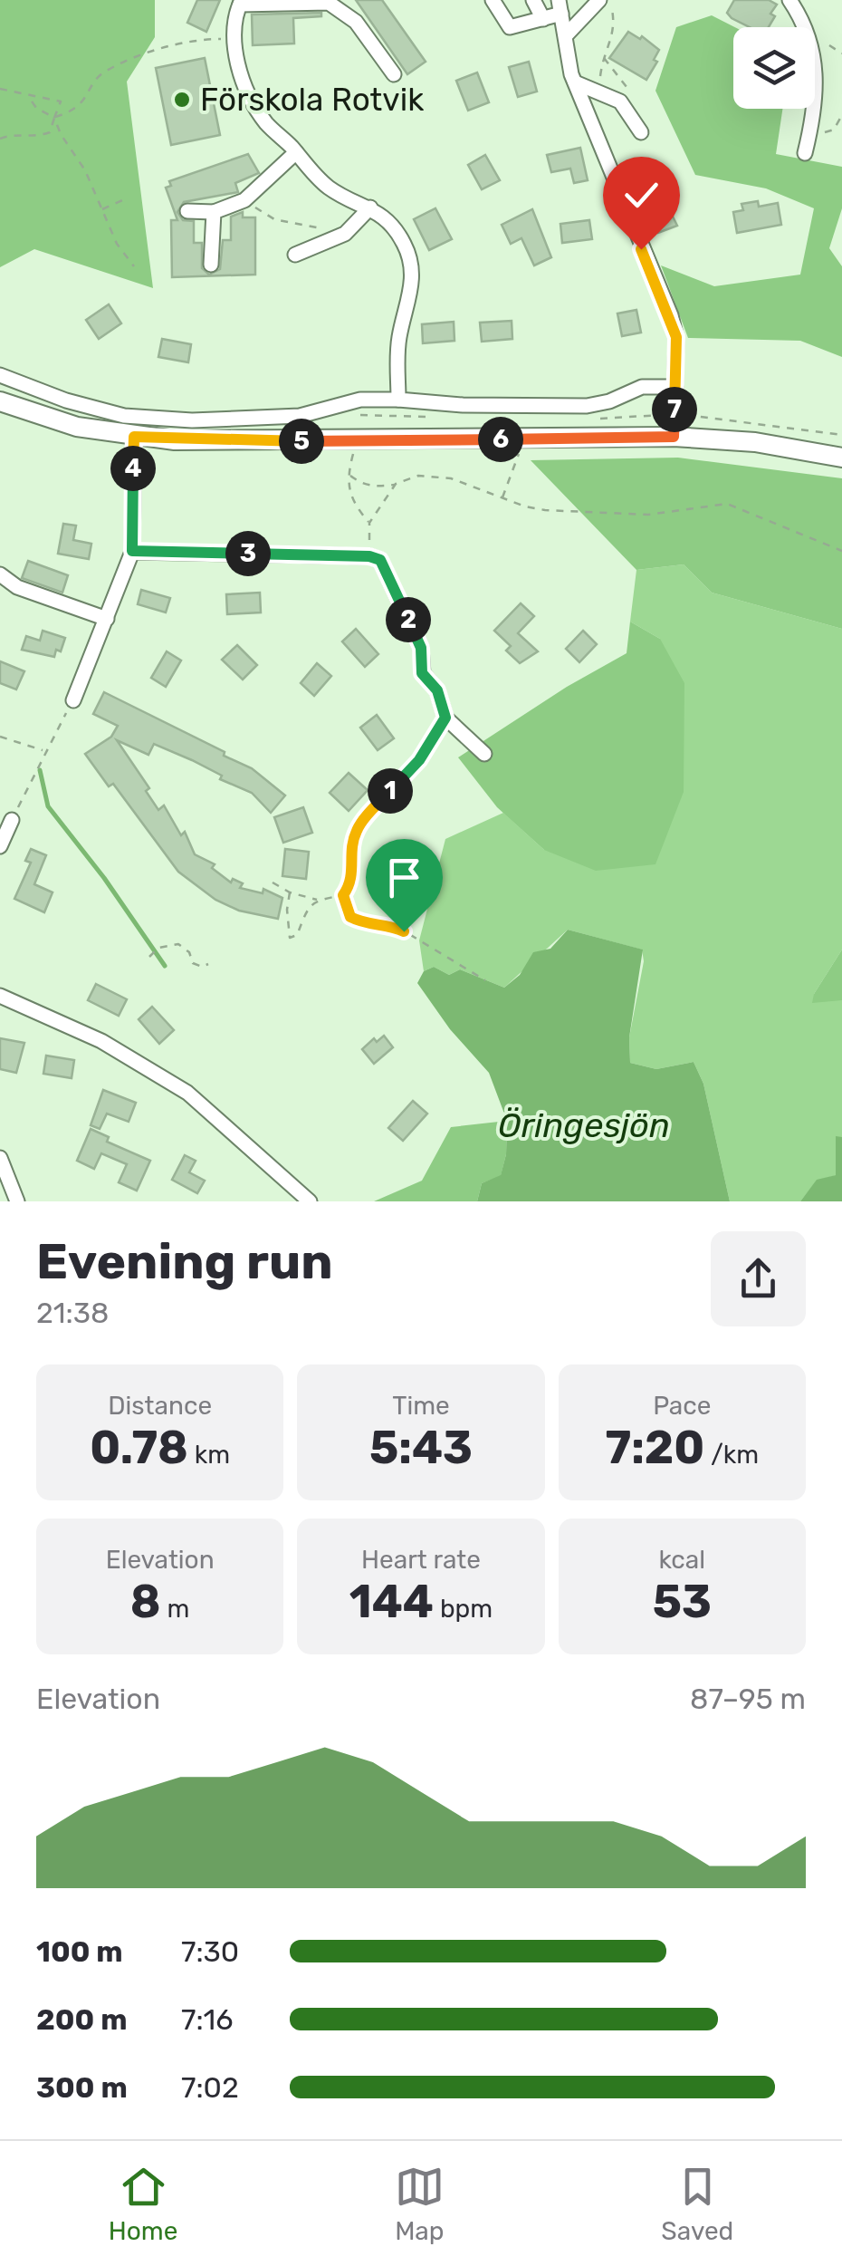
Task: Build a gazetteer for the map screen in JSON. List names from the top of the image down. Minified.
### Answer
{"water":["Öringesjön"],"places":["Förskola Rotvik"],"page":{"pins":["7","6","5","4","3","2","1"],"heading":["Evening run","21:38"],"stats":[["Distance","0.78 km"],["Time","5:43"],["Pace","7:20 /km"],["Elevation","8 m"],["Heart rate","144 bpm"],["kcal","53"]],"chart":["Elevation","87–95 m"],"list":[{"name":"100 m","note":"7:30"},{"name":"200 m","note":"7:16"},{"name":"300 m","note":"7:02"}],"tabs":["Home","Map","Saved"]}}
